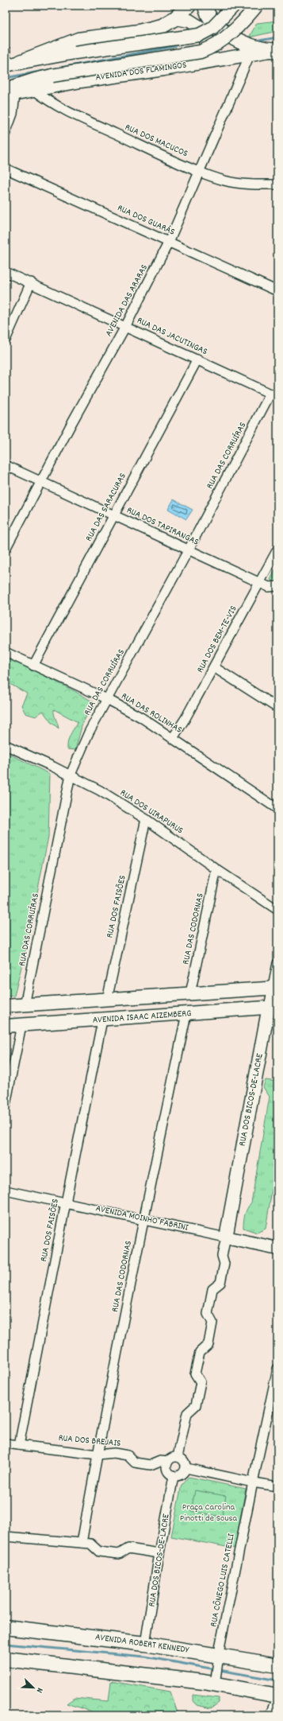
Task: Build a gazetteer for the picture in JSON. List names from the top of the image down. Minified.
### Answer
{"streets":{"main road":["AVENIDA DOS FLAMINGOS","AVENIDA ISAAC AIZEMBERG","RUA DOS BICOS-DE-LACRE","AVENIDA MOINHO FABRINI","AVENIDA ROBERT KENNEDY"],"street":["RUA DOS MACUCOS","RUA DOS GUARÁS","AVENIDA DAS ARARAS","RUA DAS JACUTINGAS","RUA DAS CORRUÍRAS","RUA DAS SARACURAS","RUA DOS TAPIRANGAS","RUA DOS BEM-TE-VIS","RUA DAS ROLINHAS","RUA DOS UIRAPURUS","RUA DOS FAISÕES","RUA DAS CODORNAS","RUA DOS BREJAIS","RUA CÔNEGO LUIS CATELLI"]},"crossings":[["AVENIDA DOS FLAMINGOS","RUA DOS MACUCOS"],["AVENIDA DOS FLAMINGOS","AVENIDA DAS ARARAS"],["RUA DOS MACUCOS","AVENIDA DAS ARARAS"],["RUA DOS GUARÁS","AVENIDA DAS ARARAS"],["AVENIDA DAS ARARAS","RUA DAS JACUTINGAS"],["AVENIDA DAS ARARAS","RUA DOS TAPIRANGAS"],["RUA DAS JACUTINGAS","RUA DAS CORRUÍRAS"],["RUA DAS JACUTINGAS","RUA DAS SARACURAS"],["RUA DAS CORRUÍRAS","RUA DOS TAPIRANGAS"],["RUA DAS CORRUÍRAS","RUA DAS ROLINHAS"],["RUA DAS CORRUÍRAS","RUA DOS UIRAPURUS"],["RUA DAS CORRUÍRAS","AVENIDA ISAAC AIZEMBERG"],["RUA DAS SARACURAS","RUA DOS TAPIRANGAS"],["RUA DAS SARACURAS","RUA DAS ROLINHAS"],["RUA DOS TAPIRANGAS","RUA DOS BEM-TE-VIS"],["RUA DOS BEM-TE-VIS","RUA DAS ROLINHAS"],["RUA DOS UIRAPURUS","RUA DOS FAISÕES"],["RUA DOS UIRAPURUS","RUA DAS CODORNAS"],["RUA DOS FAISÕES","AVENIDA ISAAC AIZEMBERG"],["RUA DOS FAISÕES","AVENIDA MOINHO FABRINI"],["RUA DOS FAISÕES","RUA DOS BREJAIS"],["RUA DAS CODORNAS","AVENIDA ISAAC AIZEMBERG"],["RUA DAS CODORNAS","AVENIDA MOINHO FABRINI"],["RUA DAS CODORNAS","RUA DOS BREJAIS"],["AVENIDA ISAAC AIZEMBERG","RUA DOS BICOS-DE-LACRE"],["RUA DOS BICOS-DE-LACRE","AVENIDA MOINHO FABRINI"],["RUA DOS BICOS-DE-LACRE","RUA DOS BREJAIS"],["RUA DOS BICOS-DE-LACRE","AVENIDA ROBERT KENNEDY"],["RUA CÔNEGO LUIS CATELLI","AVENIDA ROBERT KENNEDY"]],"parks":["Praça Carolina Pinotti de Sousa"],"north":"bottom right"}
